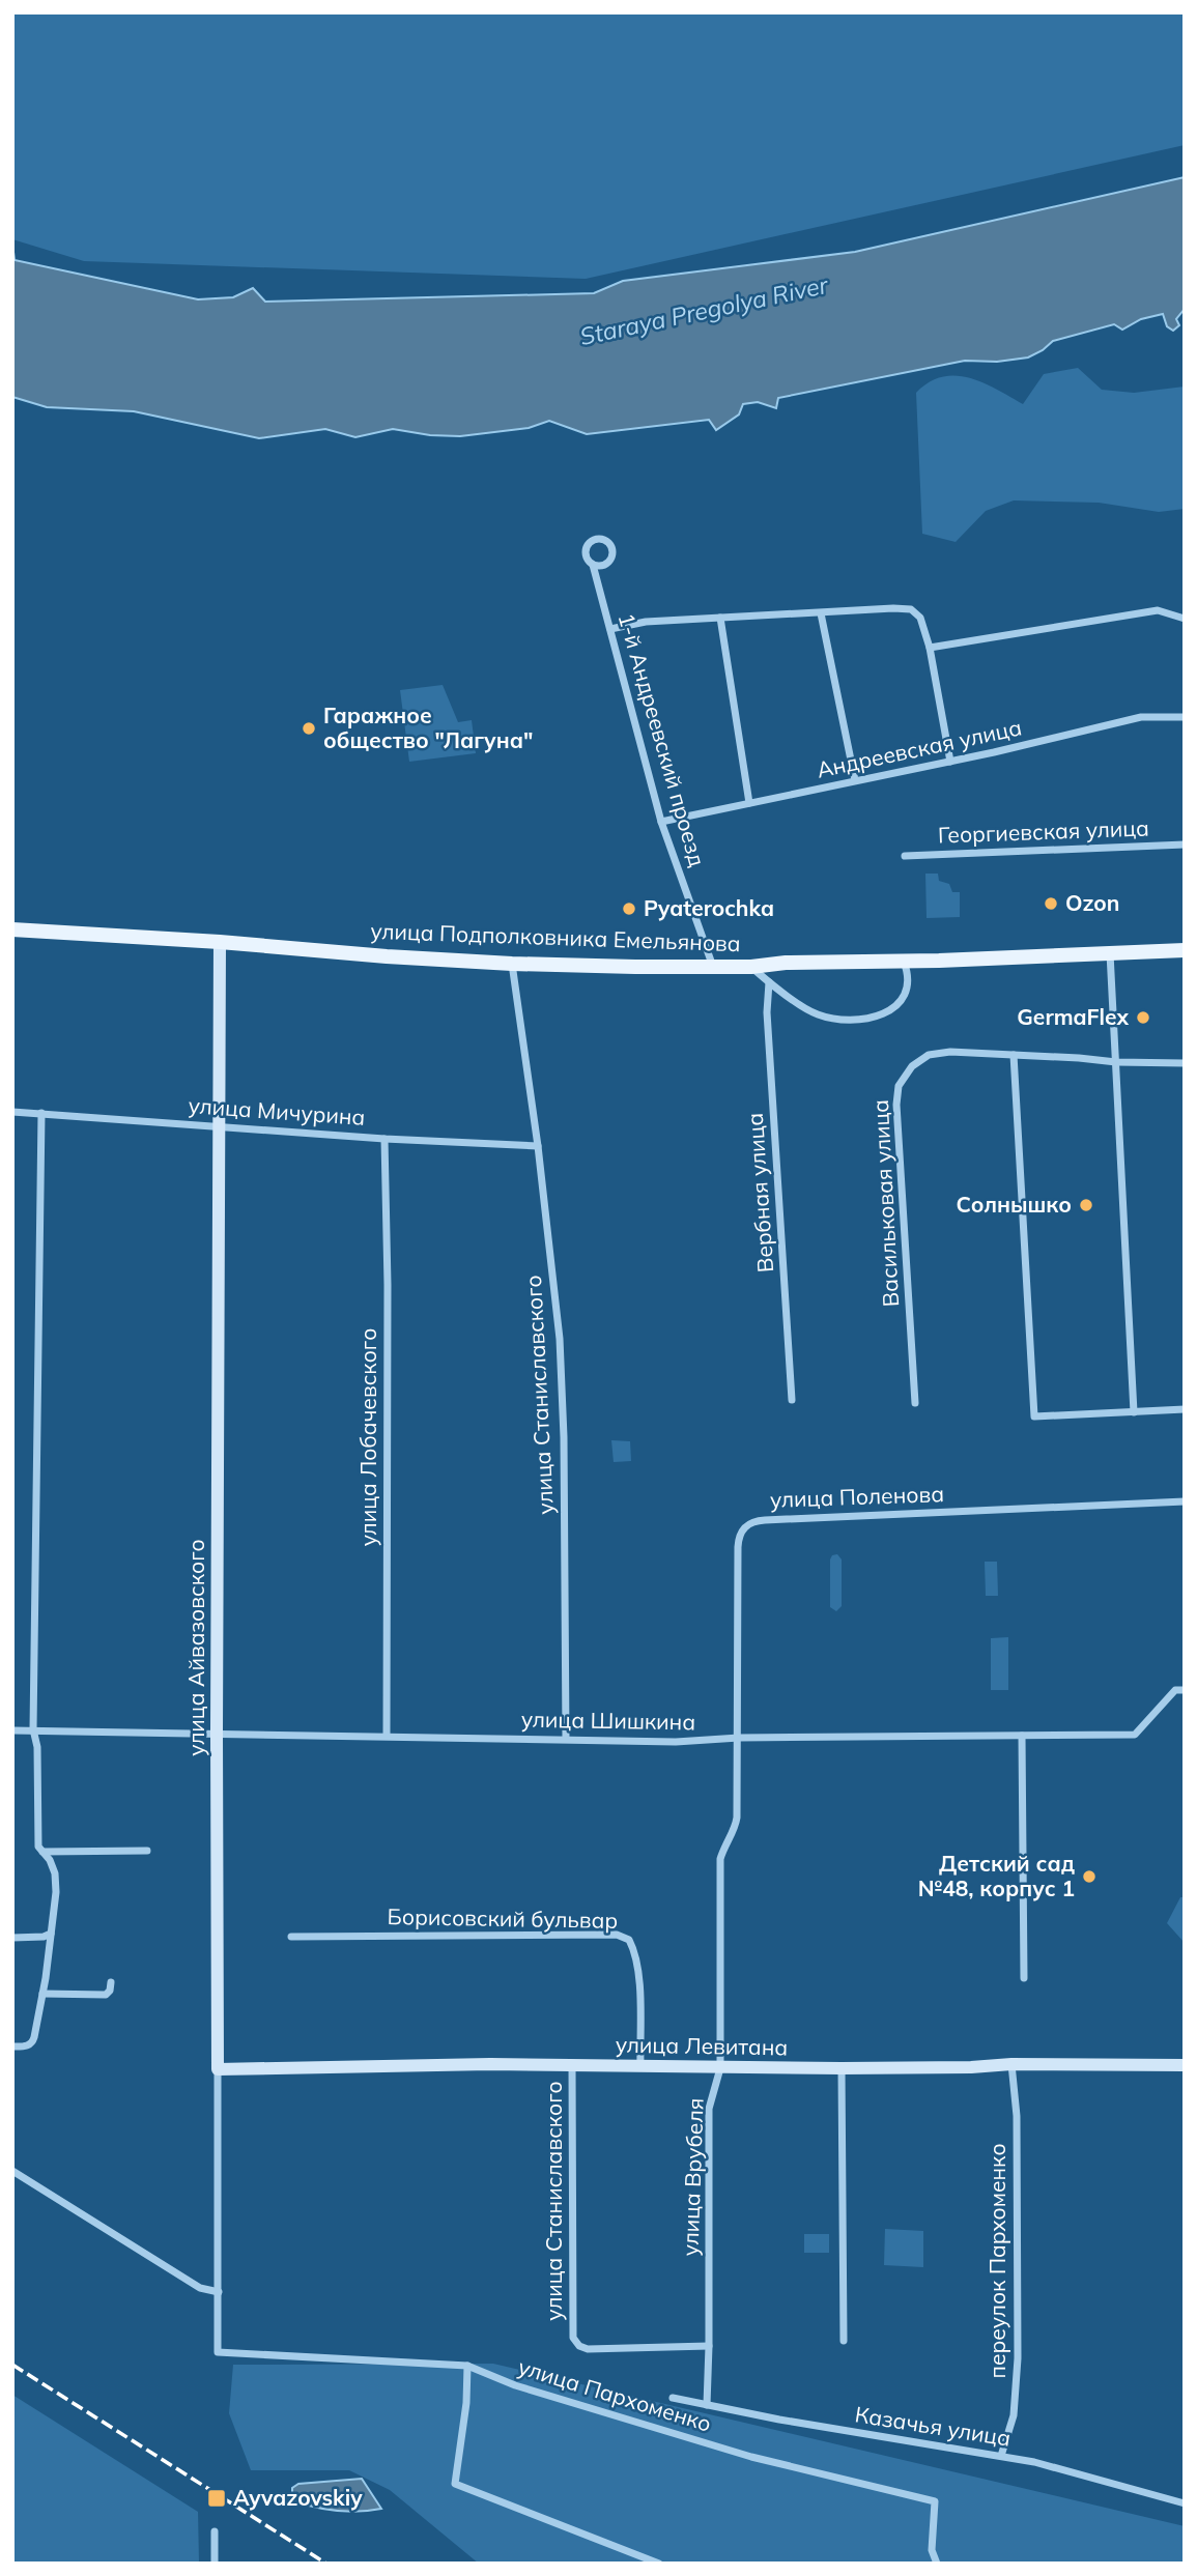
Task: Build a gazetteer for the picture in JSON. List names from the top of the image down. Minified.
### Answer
{"streets":{"main road":["улица Подполковника Емельянова"],"street":["1-й Андреевский проезд","Андреевская улица","Георгиевская улица","улица Мичурина","Вербная улица","Васильковая улица","улица Станиславского","улица Лобачевского","улица Поленова","улица Айвазовского","улица Шишкина","Борисовский бульвар","улица Левитана","улица Врубеля","переулок Пархоменко","улица Пархоменко","Казачья улица"]},"crossings":[["1-й Андреевский проезд","Андреевская улица"],["1-й Андреевский проезд","улица Подполковника Емельянова"],["улица Подполковника Емельянова","улица Станиславского"],["улица Подполковника Емельянова","улица Айвазовского"],["улица Мичурина","улица Станиславского"],["улица Мичурина","улица Лобачевского"],["улица Мичурина","улица Айвазовского"],["улица Станиславского","улица Шишкина"],["улица Станиславского","улица Левитана"],["улица Станиславского","улица Пархоменко"],["улица Лобачевского","улица Шишкина"],["улица Поленова","улица Шишкина"],["улица Поленова","улица Врубеля"],["улица Айвазовского","улица Шишкина"],["улица Айвазовского","улица Левитана"],["улица Айвазовского","улица Пархоменко"],["улица Шишкина","улица Врубеля"],["Борисовский бульвар","улица Левитана"],["улица Левитана","улица Врубеля"],["улица Левитана","переулок Пархоменко"],["улица Врубеля","улица Пархоменко"],["улица Врубеля","Казачья улица"],["переулок Пархоменко","Казачья улица"]],"water":["Staraya Pregolya River"],"places":{"other":["Гаражное общество \"Лагуна\"","Ozon","Pyaterochka","GermaFlex","Солнышко","Детский сад №48, корпус 1"],"transit":["Ayvazovskiy"]}}
